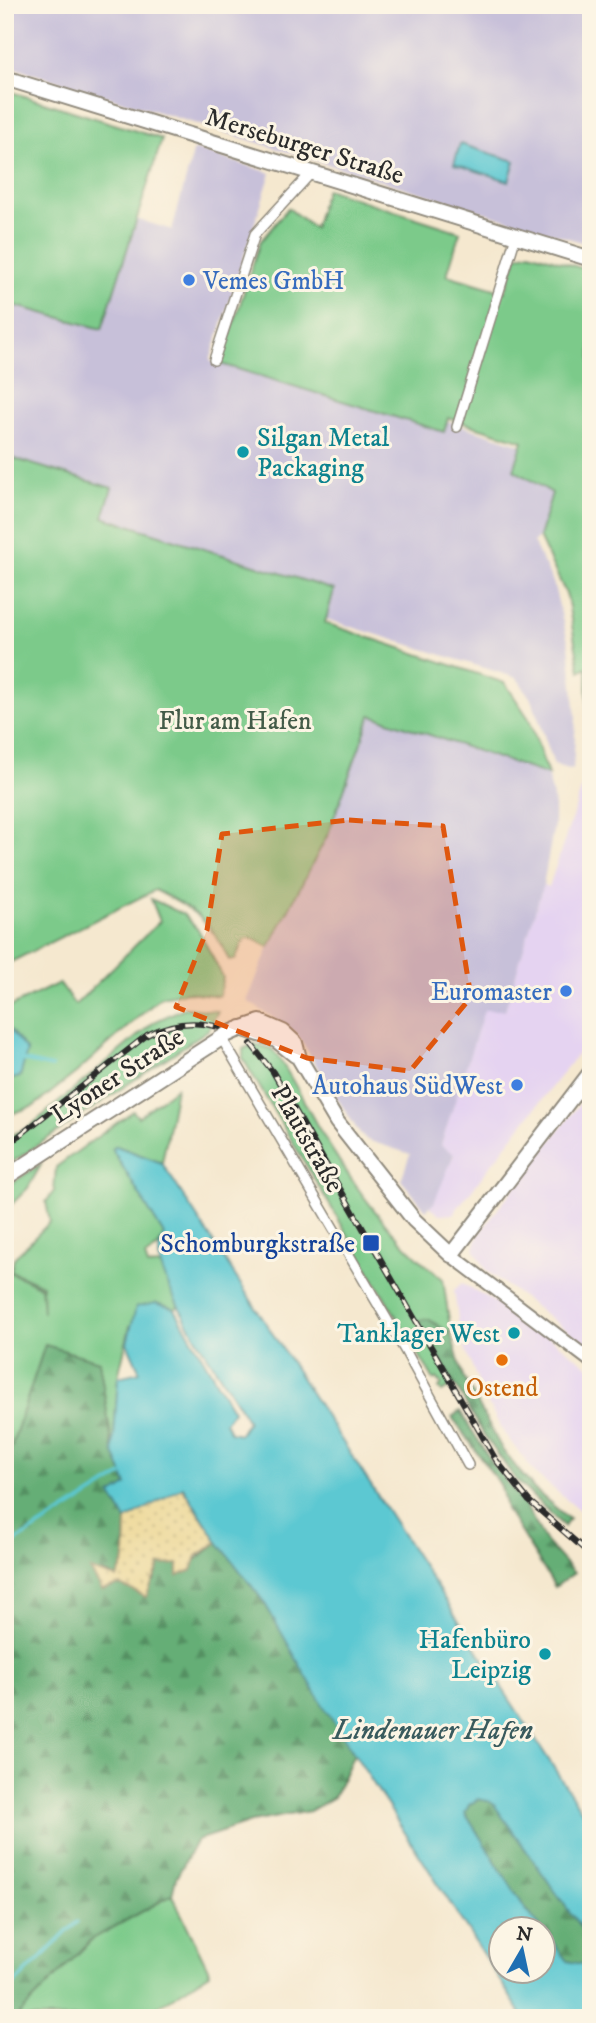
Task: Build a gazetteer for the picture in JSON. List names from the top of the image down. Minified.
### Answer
{"streets":{"main road":["Merseburger Straße","Lyoner Straße","Plautstraße"]},"crossings":[["Lyoner Straße","Plautstraße"]],"water":["Lindenauer Hafen"],"parks":["Flur am Hafen"],"places":{"other":["Vemes GmbH","Silgan Metal Packaging","Euromaster","Autohaus SüdWest","Tanklager West","Ostend","Hafenbüro Leipzig"],"transit":["Schomburgkstraße"]},"north":"top"}
